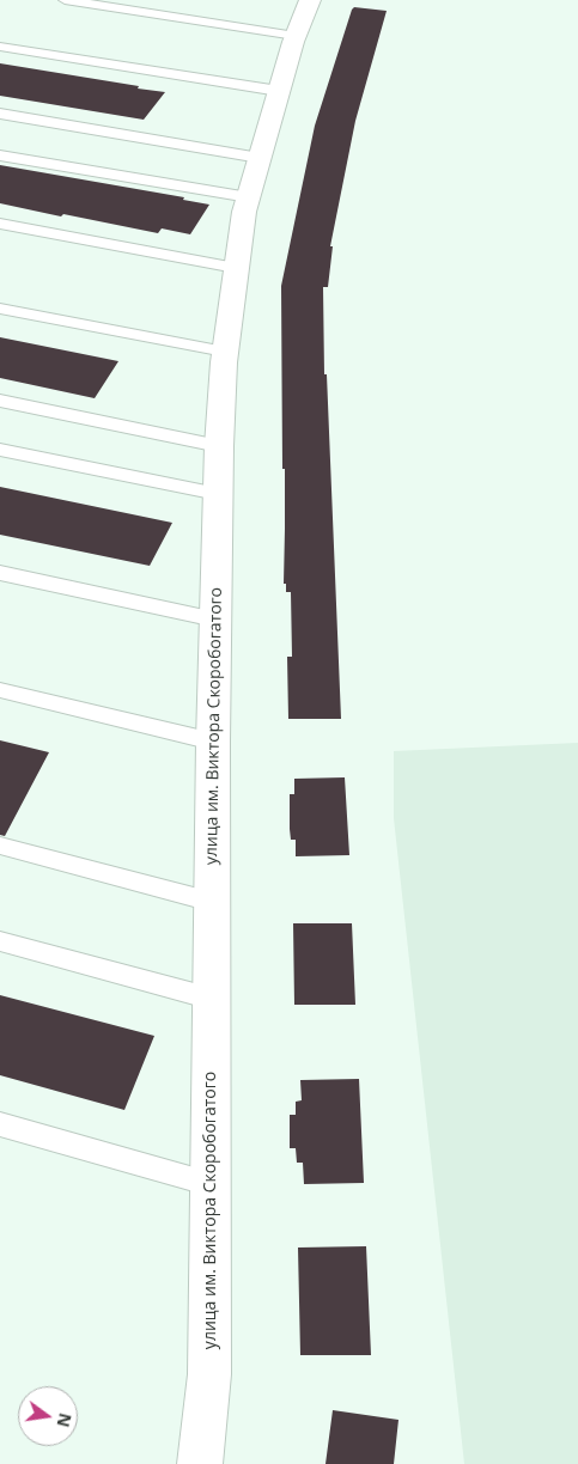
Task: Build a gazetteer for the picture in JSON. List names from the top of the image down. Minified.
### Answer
{"streets":{"street":["улица им. Виктора Скоробогатого"]},"north":"right"}
